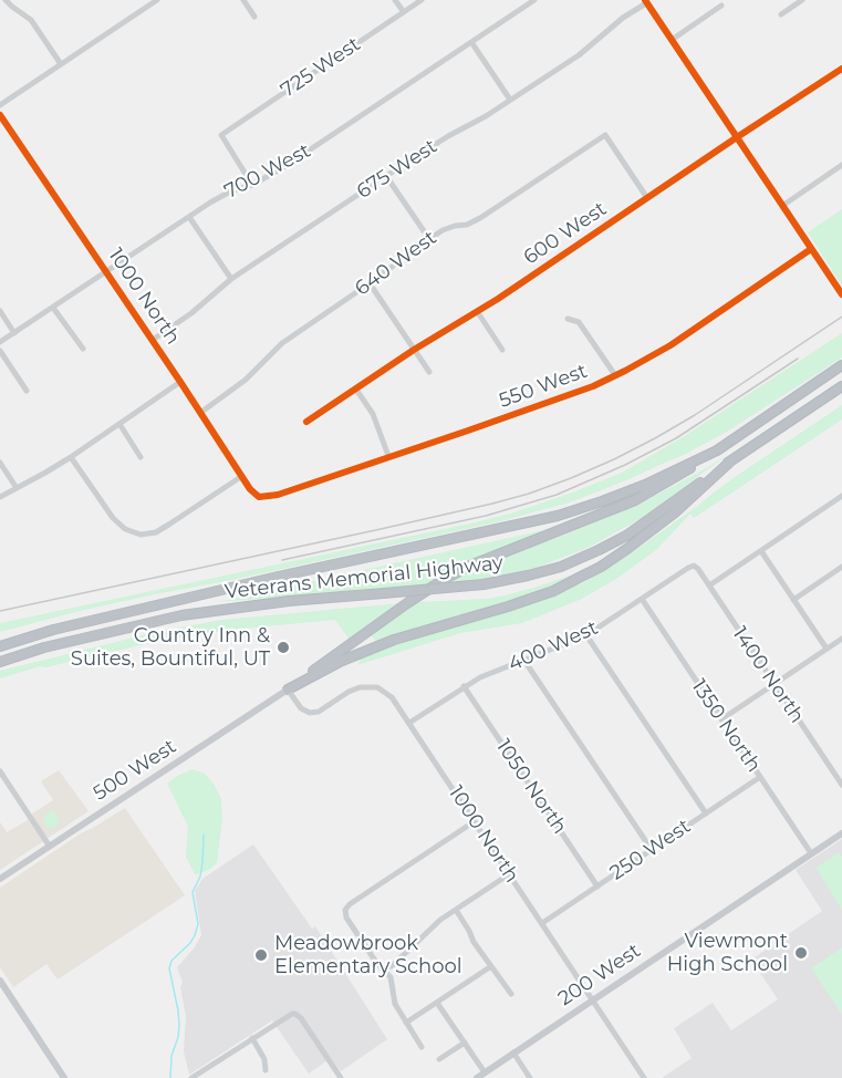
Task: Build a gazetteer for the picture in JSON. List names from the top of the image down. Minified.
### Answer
{"streets":{"highway":["Veterans Memorial Highway"],"main road":["500 West","200 West"],"street":["725 West","675 West","700 West","600 West","640 West","1000 North","550 West","400 West","1400 North","1350 North","1050 North","250 West"]},"crossings":[["725 West","700 West"],["675 West","1000 North"],["700 West","1000 North"],["600 West","640 West"],["640 West","1000 North"],["1000 North","550 West"],["1000 North","400 West"],["1000 North","500 West"],["1000 North","250 West"],["1000 North","200 West"],["400 West","1400 North"],["400 West","1350 North"],["400 West","1050 North"],["1350 North","250 West"],["1350 North","200 West"],["1050 North","250 West"]],"places":["Country Inn & Suites, Bountiful, UT","Viewmont High School","Meadowbrook Elementary School"]}
